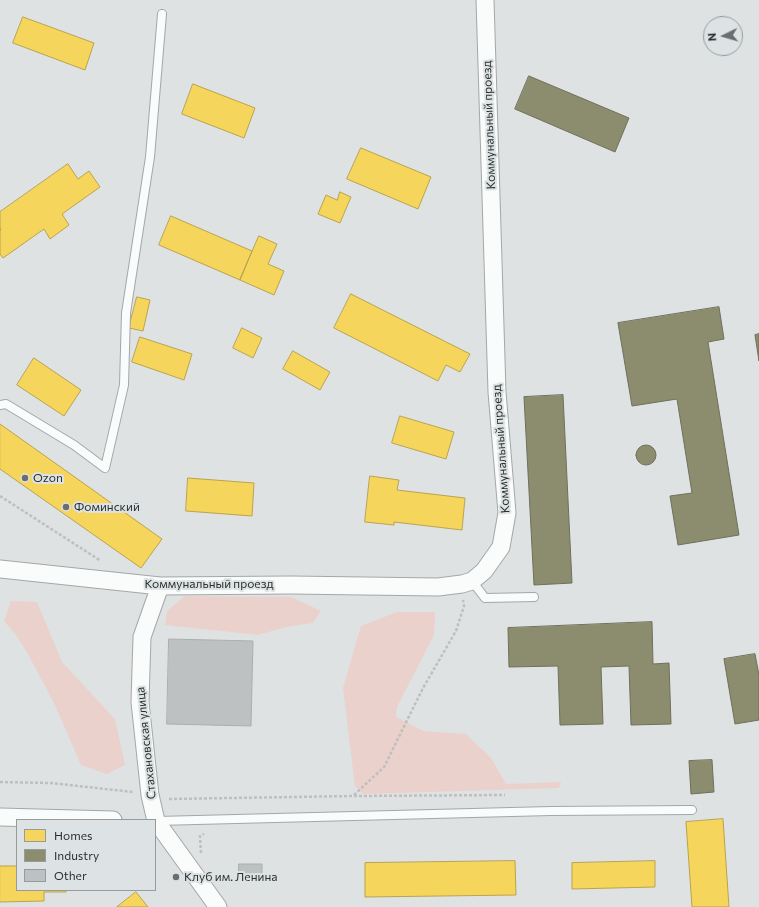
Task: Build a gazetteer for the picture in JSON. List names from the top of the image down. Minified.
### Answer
{"streets":{"street":["Коммунальный проезд","Стахановская улица"]},"crossings":[["Коммунальный проезд","Стахановская улица"]],"places":["Ozon","Фоминский","Клуб им. Ленина"],"legend":["Homes","Industry","Other"],"north":"left"}
